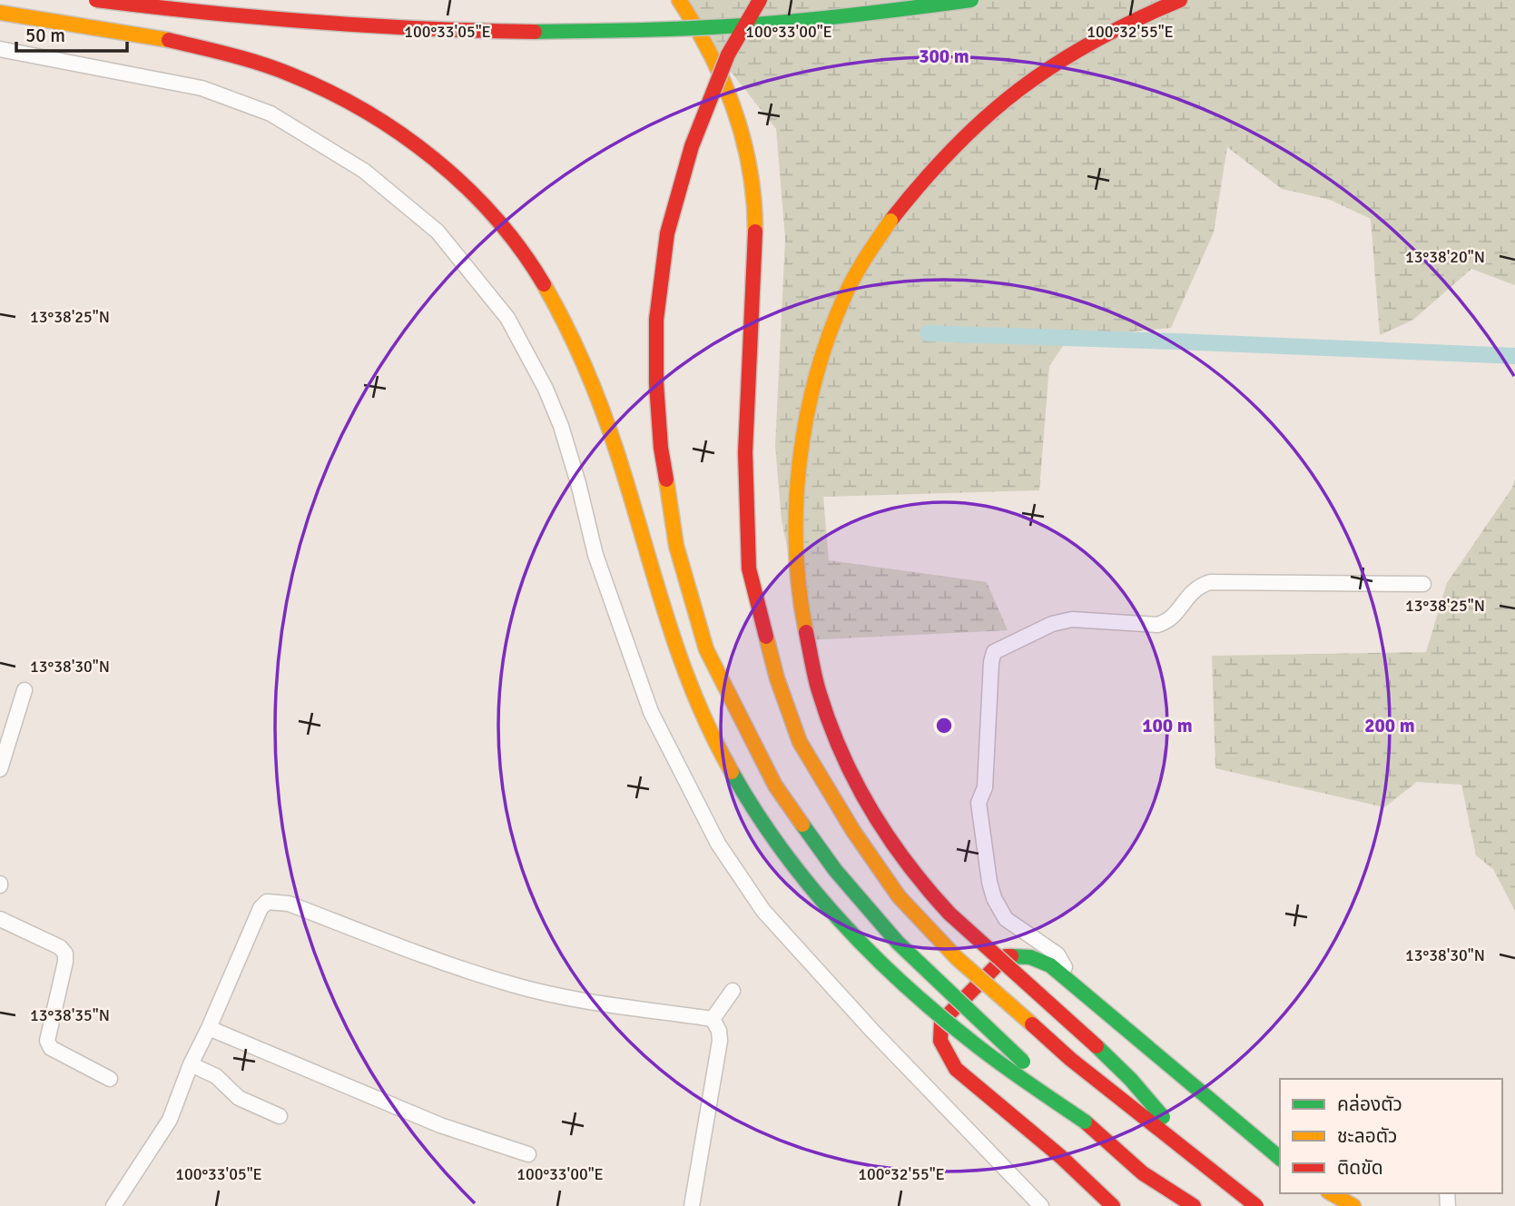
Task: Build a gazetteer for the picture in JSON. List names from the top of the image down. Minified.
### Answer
{"legend":["คล่องตัว","ชะลอตัว","ติดขัด"],"scale_bar":"50 m","coordinates":["100°33'05\"E","100°33'00\"E","100°32'55\"E","13°38'20\"N","13°38'25\"N","13°38'30\"N","13°38'35\"N"],"rings":["300 m","100 m","200 m"]}
